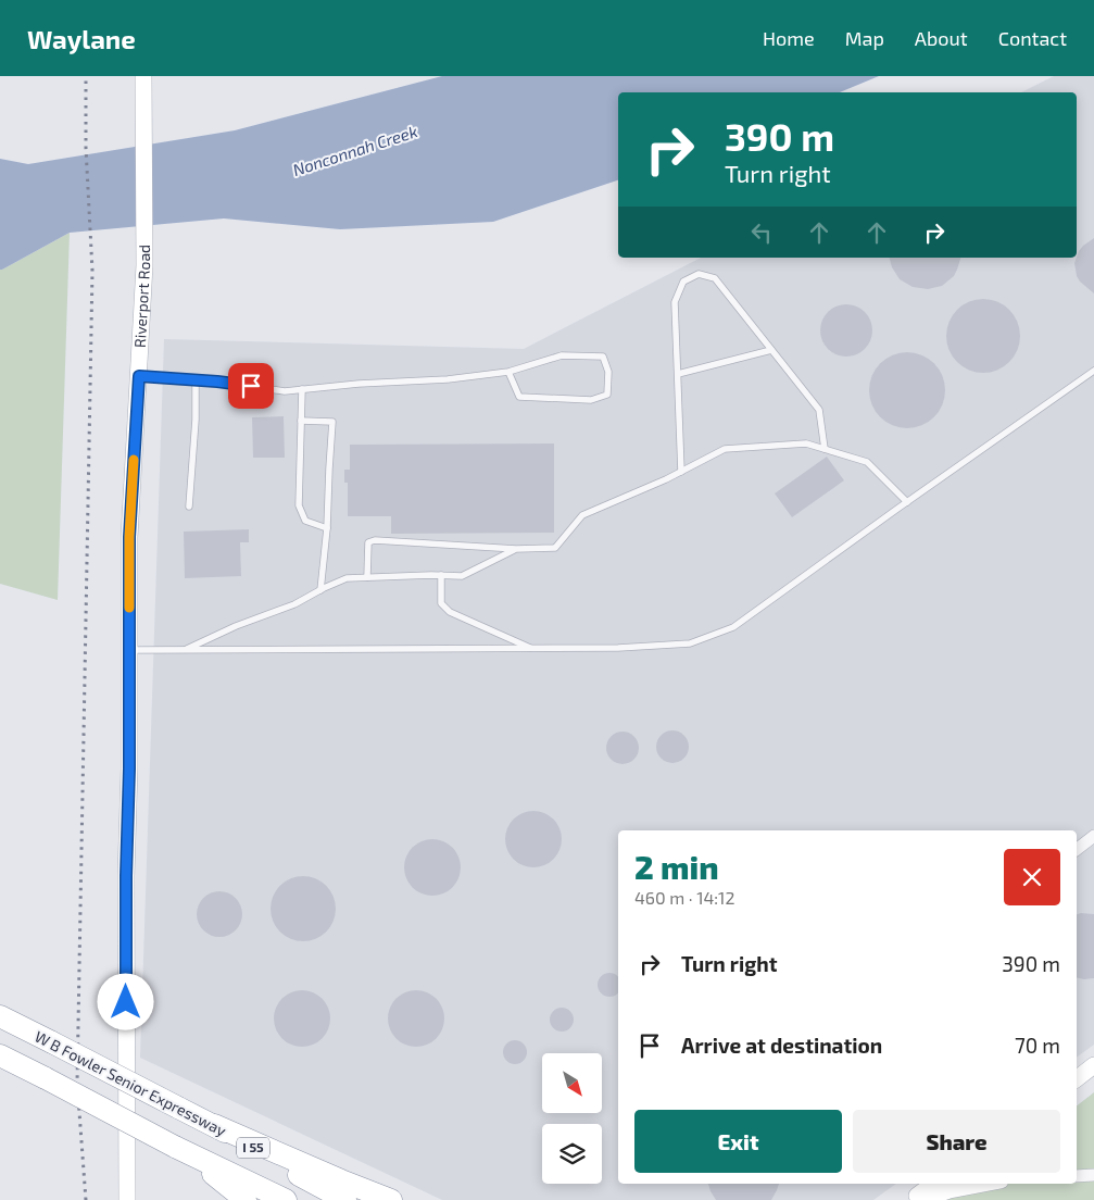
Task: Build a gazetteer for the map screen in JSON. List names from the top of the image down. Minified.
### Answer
{"streets":{"highway":["W B Fowler Senior Expressway","I 55"],"main road":["Riverport Road"]},"water":["Nonconnah Creek"],"north":"bottom right","page":{"header":"Waylane","nav":["Home","Map","About","Contact"],"turn":["390 m","Turn right"],"heading":["2 min","460 m · 14:12"],"list":[{"name":"Turn right","value":"390 m"},{"name":"Arrive at destination","value":"70 m"}],"buttons":["Exit","Share"]}}
